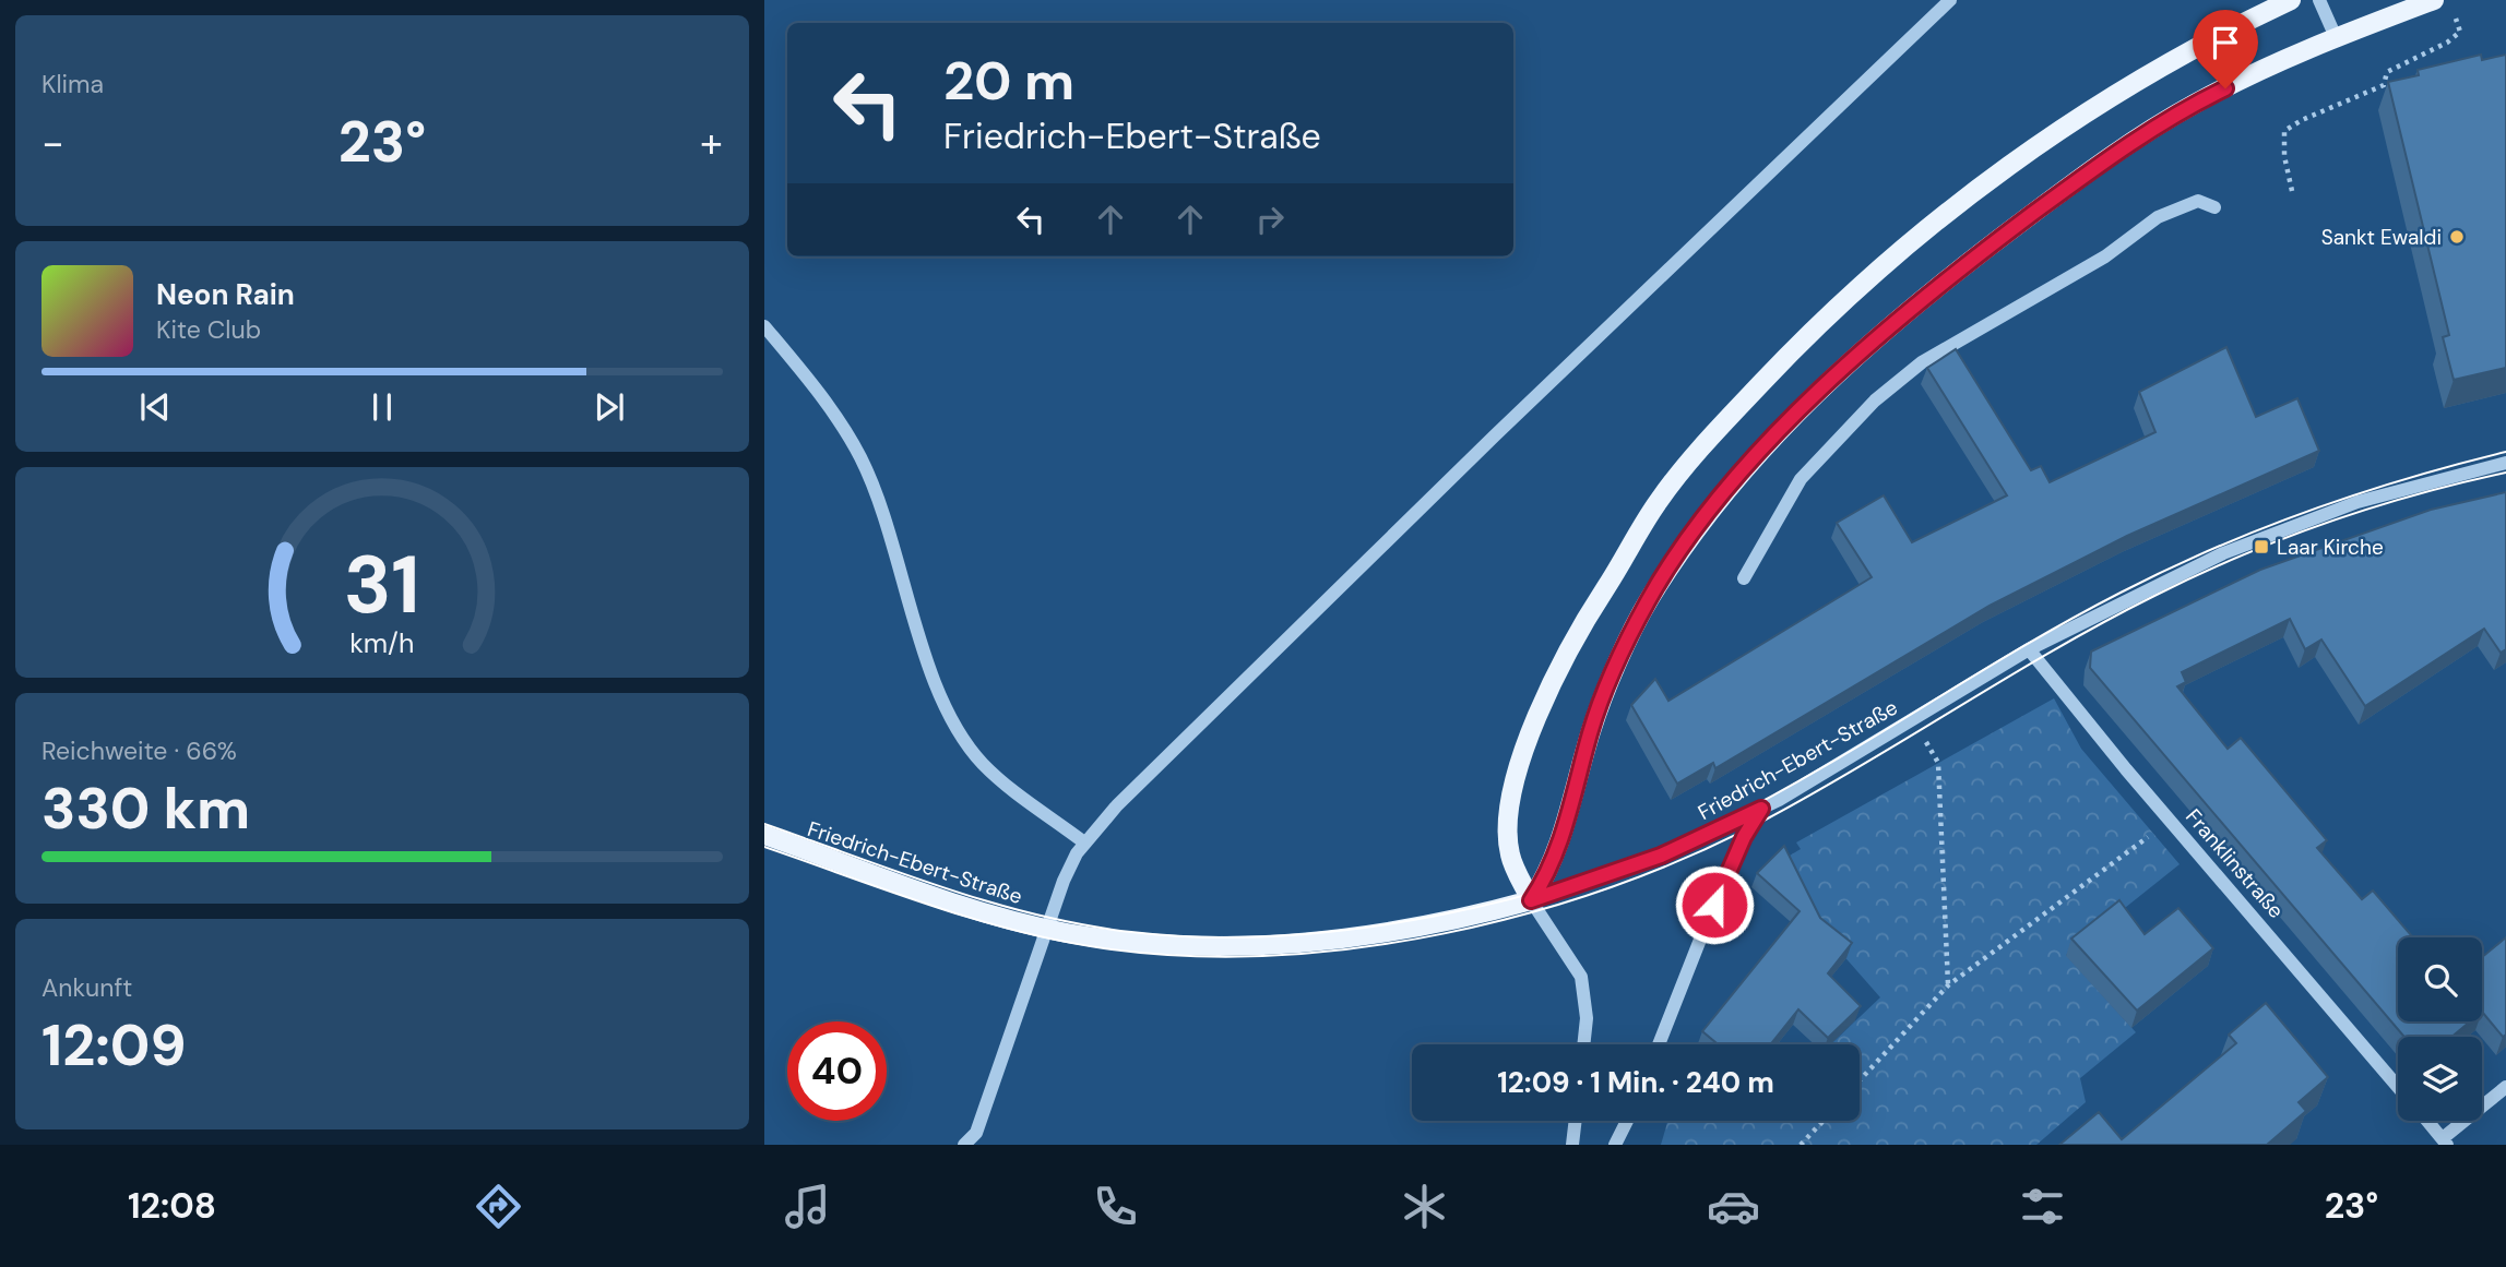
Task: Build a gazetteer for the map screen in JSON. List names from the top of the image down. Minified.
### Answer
{"streets":{"main road":["Friedrich-Ebert-Straße"],"street":["Franklinstraße"]},"crossings":[["Friedrich-Ebert-Straße","Franklinstraße"]],"places":{"other":["Sankt Ewaldi"],"transit":["Laar Kirche"]},"page":{"tile":["Klima",["Reichweite · 66%","330 km"],["Ankunft","12:09"]],"turn":["20 m","Friedrich-Ebert-Straße"],"heat":["−","23°","+"],"song":["Neon Rain","Kite Club"],"limit":"40","trip":"12:09 · 1 Min. · 240 m","tabs":["12:08","23°"],"gauge":["31","km/h"]}}
